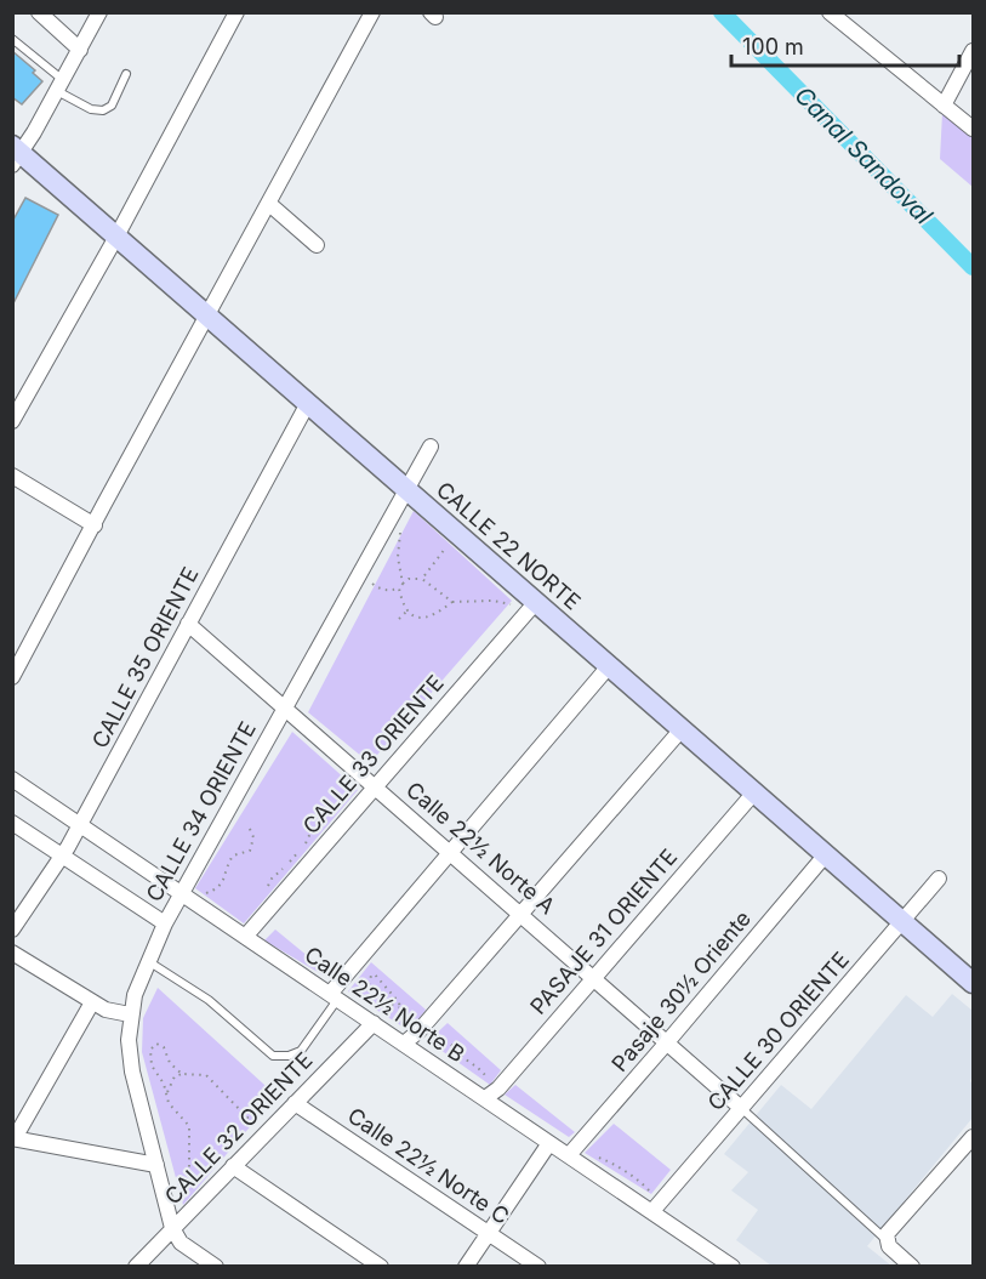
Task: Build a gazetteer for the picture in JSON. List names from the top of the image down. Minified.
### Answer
{"streets":{"street":["CALLE 22 NORTE","CALLE 35 ORIENTE","CALLE 33 ORIENTE","CALLE 34 ORIENTE","Calle 22½ Norte A","PASAJE 31 ORIENTE","Pasaje 30½ Oriente","Calle 22½ Norte B","CALLE 30 ORIENTE","CALLE 32 ORIENTE","Calle 22½ Norte C"]},"crossings":[["CALLE 22 NORTE","CALLE 35 ORIENTE"],["CALLE 22 NORTE","CALLE 33 ORIENTE"],["CALLE 22 NORTE","CALLE 34 ORIENTE"],["CALLE 22 NORTE","PASAJE 31 ORIENTE"],["CALLE 22 NORTE","Pasaje 30½ Oriente"],["CALLE 22 NORTE","CALLE 30 ORIENTE"],["CALLE 35 ORIENTE","Calle 22½ Norte A"],["CALLE 35 ORIENTE","Calle 22½ Norte B"],["CALLE 33 ORIENTE","Calle 22½ Norte A"],["CALLE 33 ORIENTE","Calle 22½ Norte B"],["CALLE 34 ORIENTE","Calle 22½ Norte A"],["CALLE 34 ORIENTE","Calle 22½ Norte B"],["CALLE 34 ORIENTE","CALLE 32 ORIENTE"],["Calle 22½ Norte A","PASAJE 31 ORIENTE"],["Calle 22½ Norte A","Pasaje 30½ Oriente"],["Calle 22½ Norte A","CALLE 30 ORIENTE"],["PASAJE 31 ORIENTE","Calle 22½ Norte B"],["Pasaje 30½ Oriente","Calle 22½ Norte B"],["Calle 22½ Norte B","CALLE 30 ORIENTE"],["Calle 22½ Norte B","CALLE 32 ORIENTE"],["CALLE 32 ORIENTE","Calle 22½ Norte C"]],"water":["Canal Sandoval"],"scale_bar":"100 m"}
